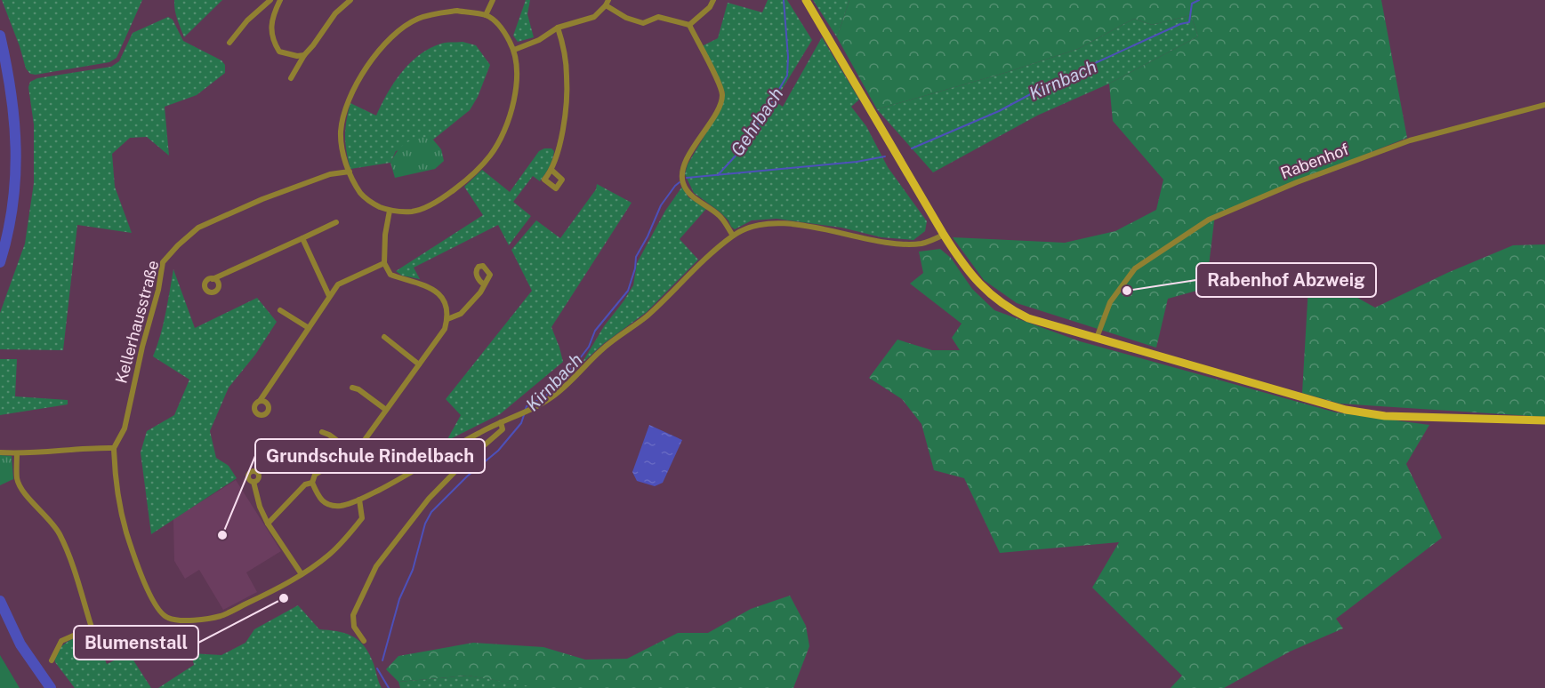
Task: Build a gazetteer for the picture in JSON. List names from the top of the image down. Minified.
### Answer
{"streets":{"street":["Rabenhof","Kellerhausstraße"]},"water":["Kirnbach","Gehrbach"],"places":["Rabenhof Abzweig","Grundschule Rindelbach","Blumenstall"]}
